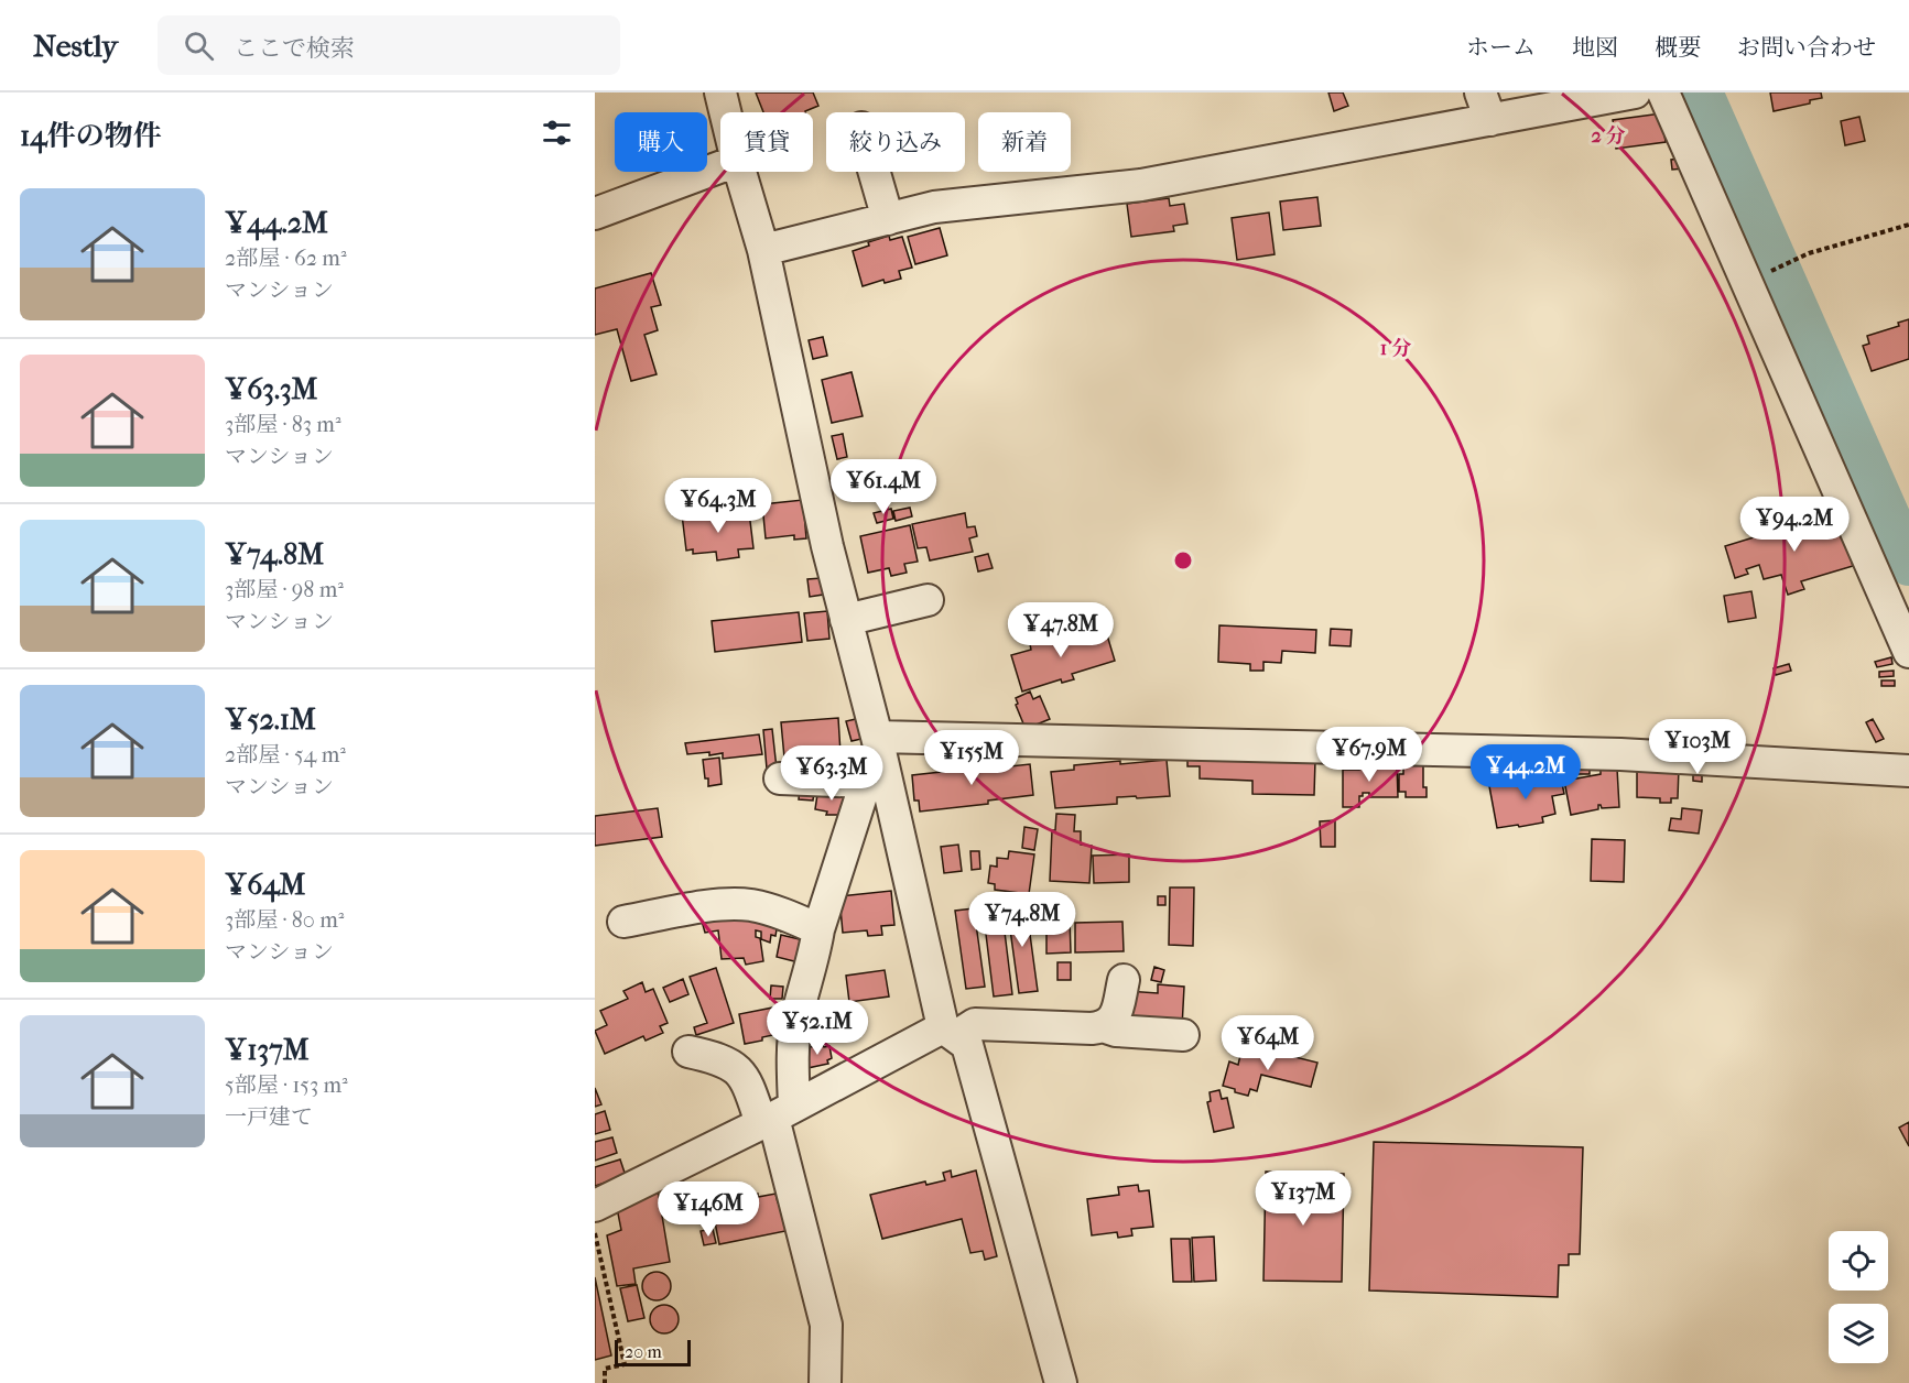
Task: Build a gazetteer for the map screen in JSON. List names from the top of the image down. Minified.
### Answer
{"scale_bar":"20 m","page":{"header":"Nestly","search":"ここで検索","nav":["ホーム","地図","概要","お問い合わせ"],"heading":"14件の物件","chip":["購入","賃貸","絞り込み","新着"],"list":[{"name":"¥44.2M","note":"2部屋 · 62 m² · マンション"},{"name":"¥63.3M","note":"3部屋 · 83 m² · マンション"},{"name":"¥74.8M","note":"3部屋 · 98 m² · マンション"},{"name":"¥52.1M","note":"2部屋 · 54 m² · マンション"},{"name":"¥64M","note":"3部屋 · 80 m² · マンション"},{"name":"¥137M","note":"5部屋 · 153 m² · 一戸建て"}],"price":["¥61.4M","¥64.3M","¥94.2M","¥47.8M","¥103M","¥67.9M","¥155M","¥44.2M","¥63.3M","¥74.8M","¥52.1M","¥64M","¥137M","¥146M"],"scale":"20 m"},"rings":["2 分","1 分"]}
